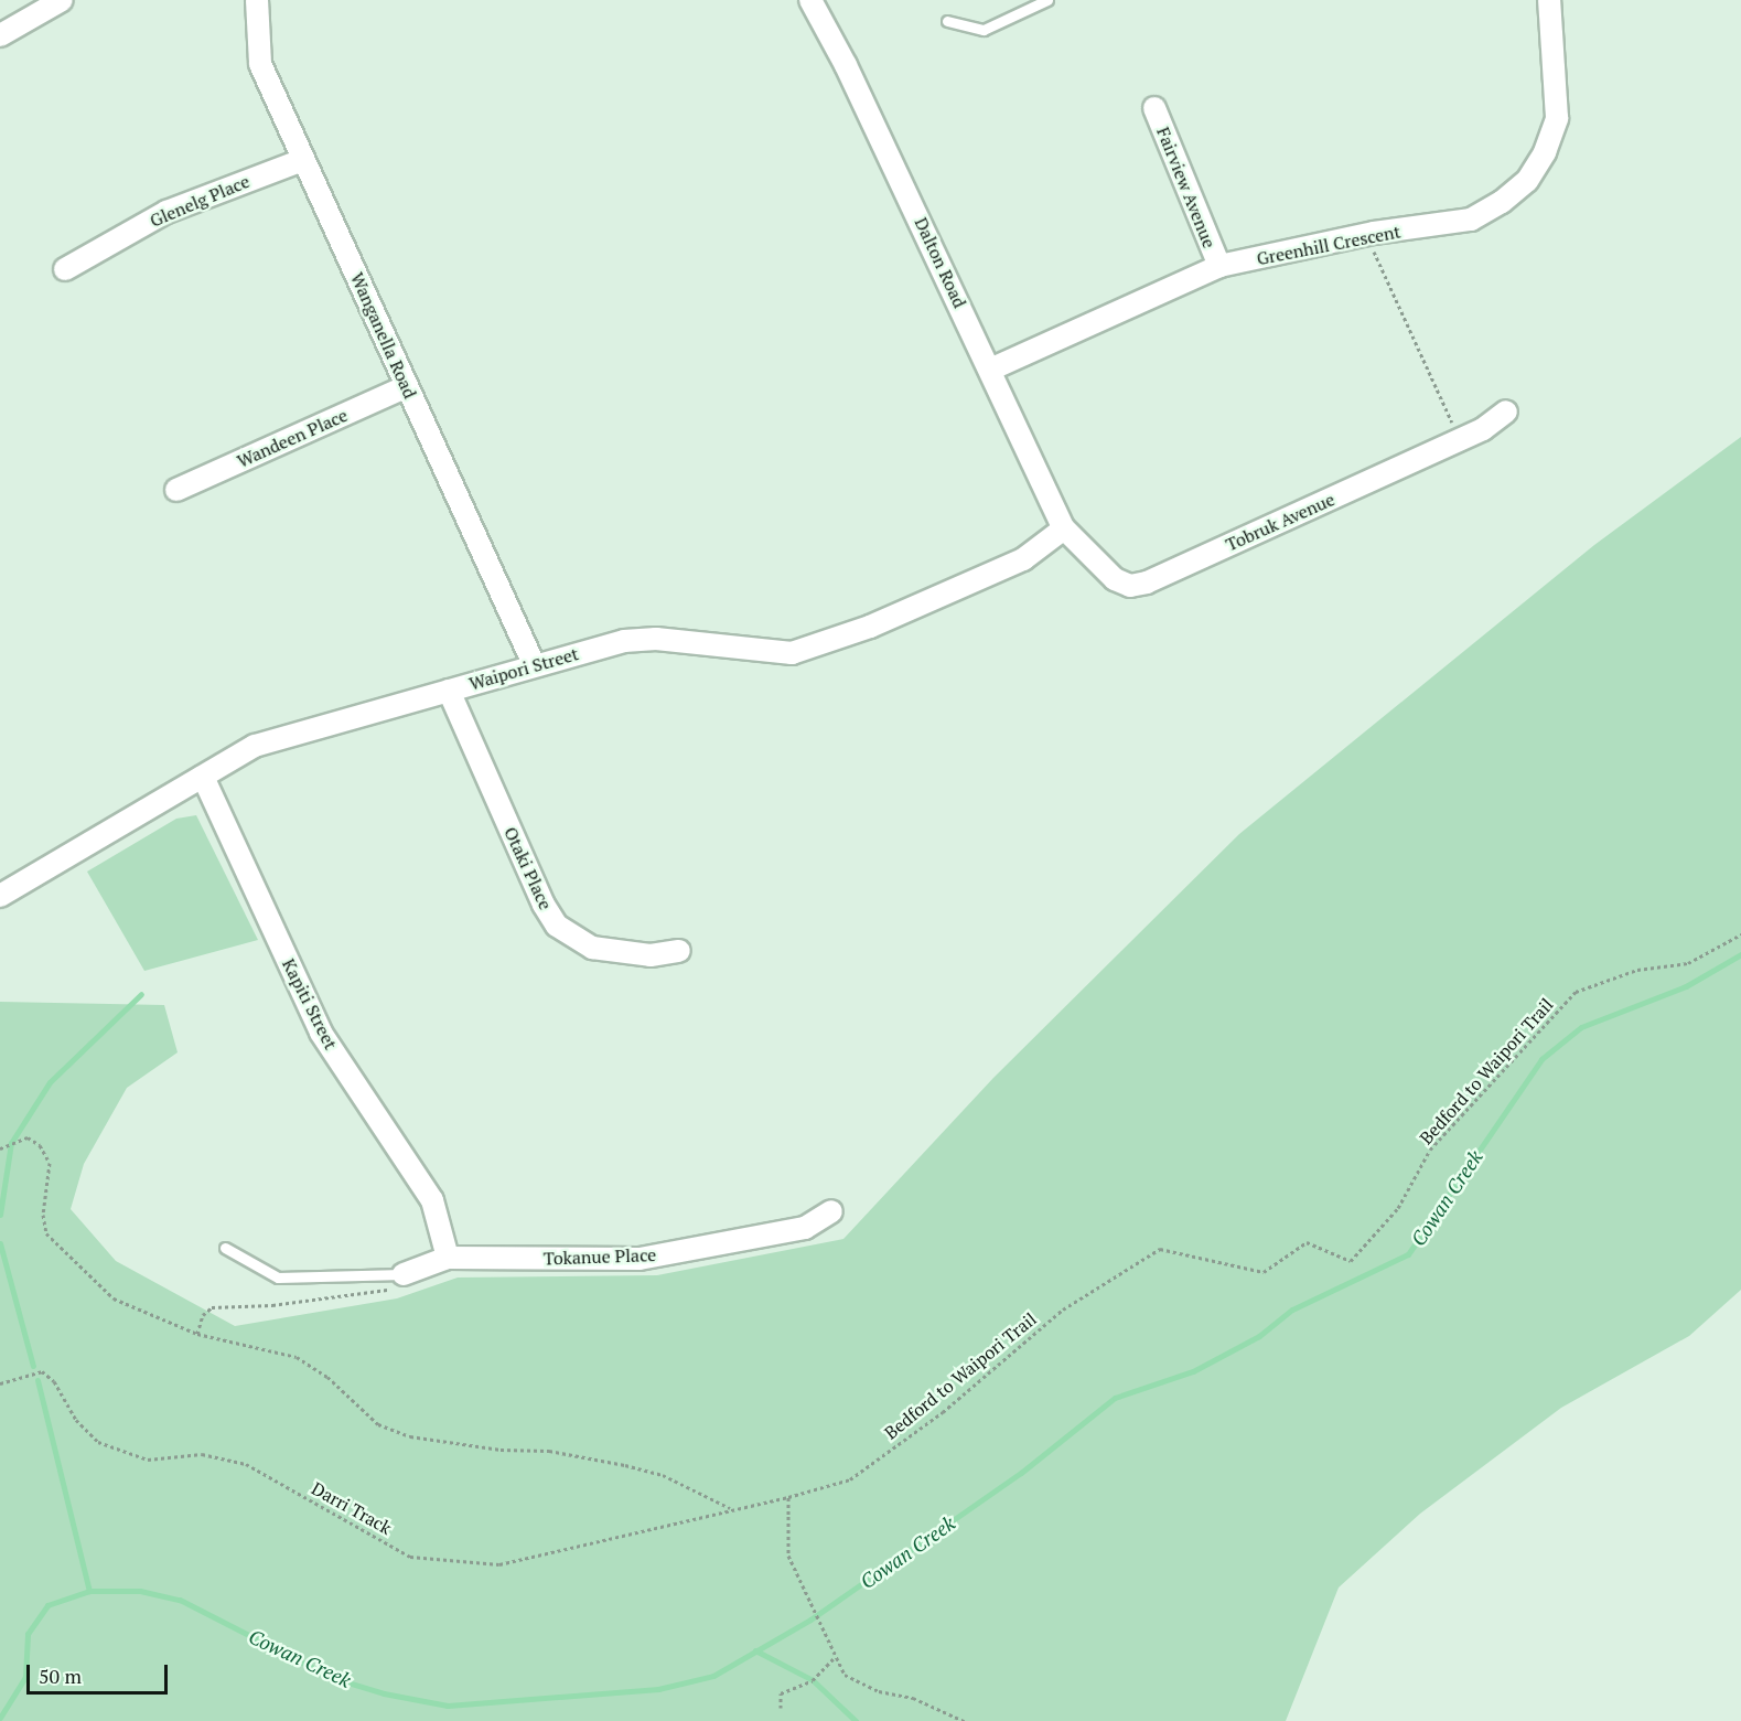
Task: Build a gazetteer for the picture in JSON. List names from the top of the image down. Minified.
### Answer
{"streets":{"street":["Fairview Avenue","Glenelg Place","Greenhill Crescent","Dalton Road","Wanganella Road","Wandeen Place","Tobruk Avenue","Waipori Street","Otaki Place","Kapiti Street","Tokanue Place"],"path":["Bedford to Waipori Trail","Darri Track"]},"crossings":[["Fairview Avenue","Greenhill Crescent"],["Glenelg Place","Wanganella Road"],["Greenhill Crescent","Dalton Road"],["Dalton Road","Tobruk Avenue"],["Dalton Road","Waipori Street"],["Wanganella Road","Wandeen Place"],["Wanganella Road","Waipori Street"],["Tobruk Avenue","Waipori Street"],["Waipori Street","Otaki Place"],["Waipori Street","Kapiti Street"],["Kapiti Street","Tokanue Place"],["Bedford to Waipori Trail","Darri Track"]],"water":["Cowan Creek"],"scale_bar":"50 m"}
